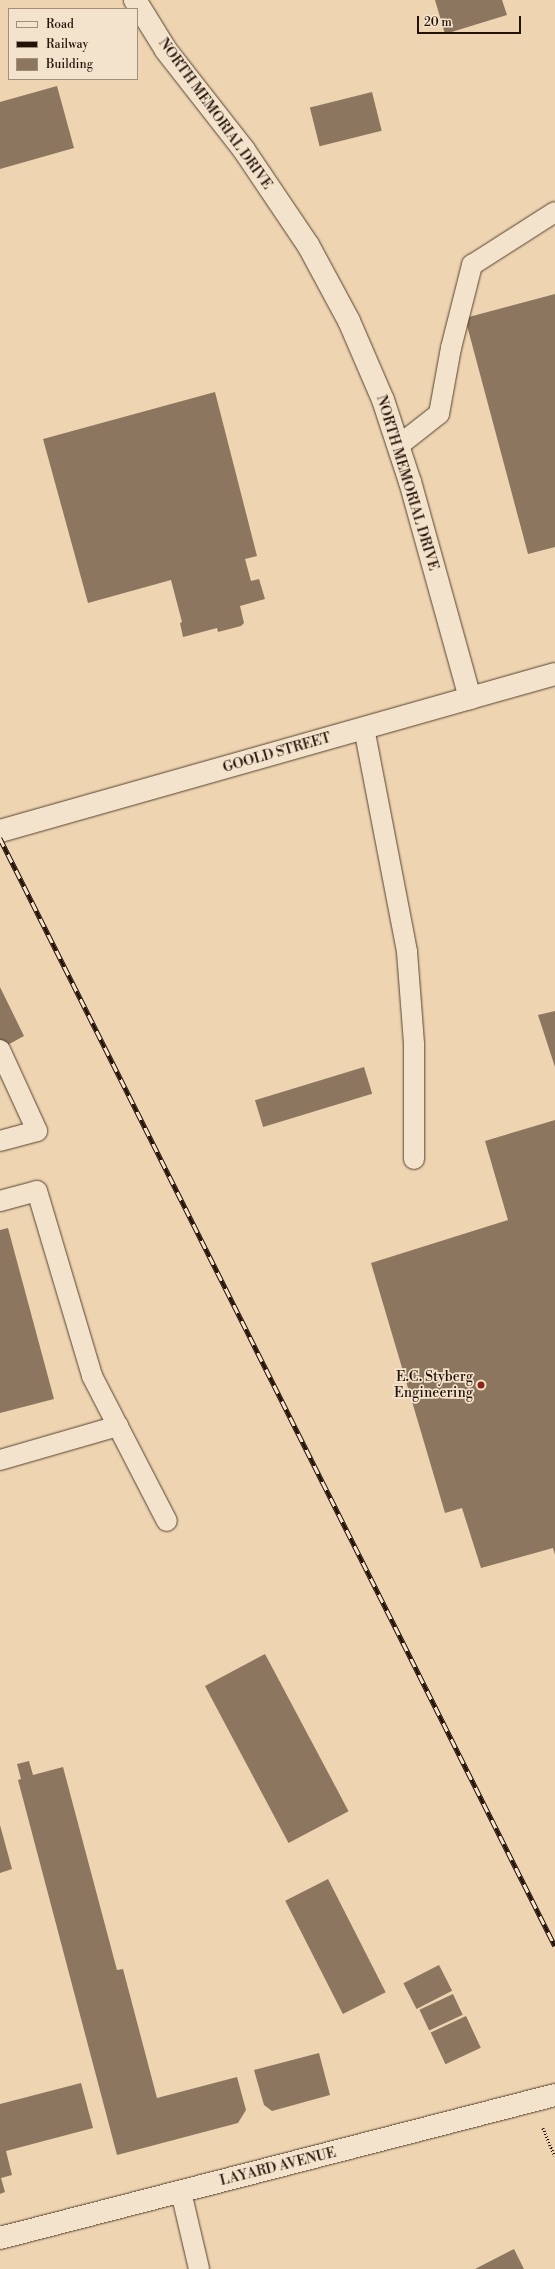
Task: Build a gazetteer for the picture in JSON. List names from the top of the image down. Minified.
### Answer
{"streets":{"main road":["NORTH MEMORIAL DRIVE","GOOLD STREET","LAYARD AVENUE"]},"crossings":[["NORTH MEMORIAL DRIVE","GOOLD STREET"]],"places":["E.C. Styberg Engineering"],"legend":["Road","Railway","Building"],"scale_bar":"20 m"}
